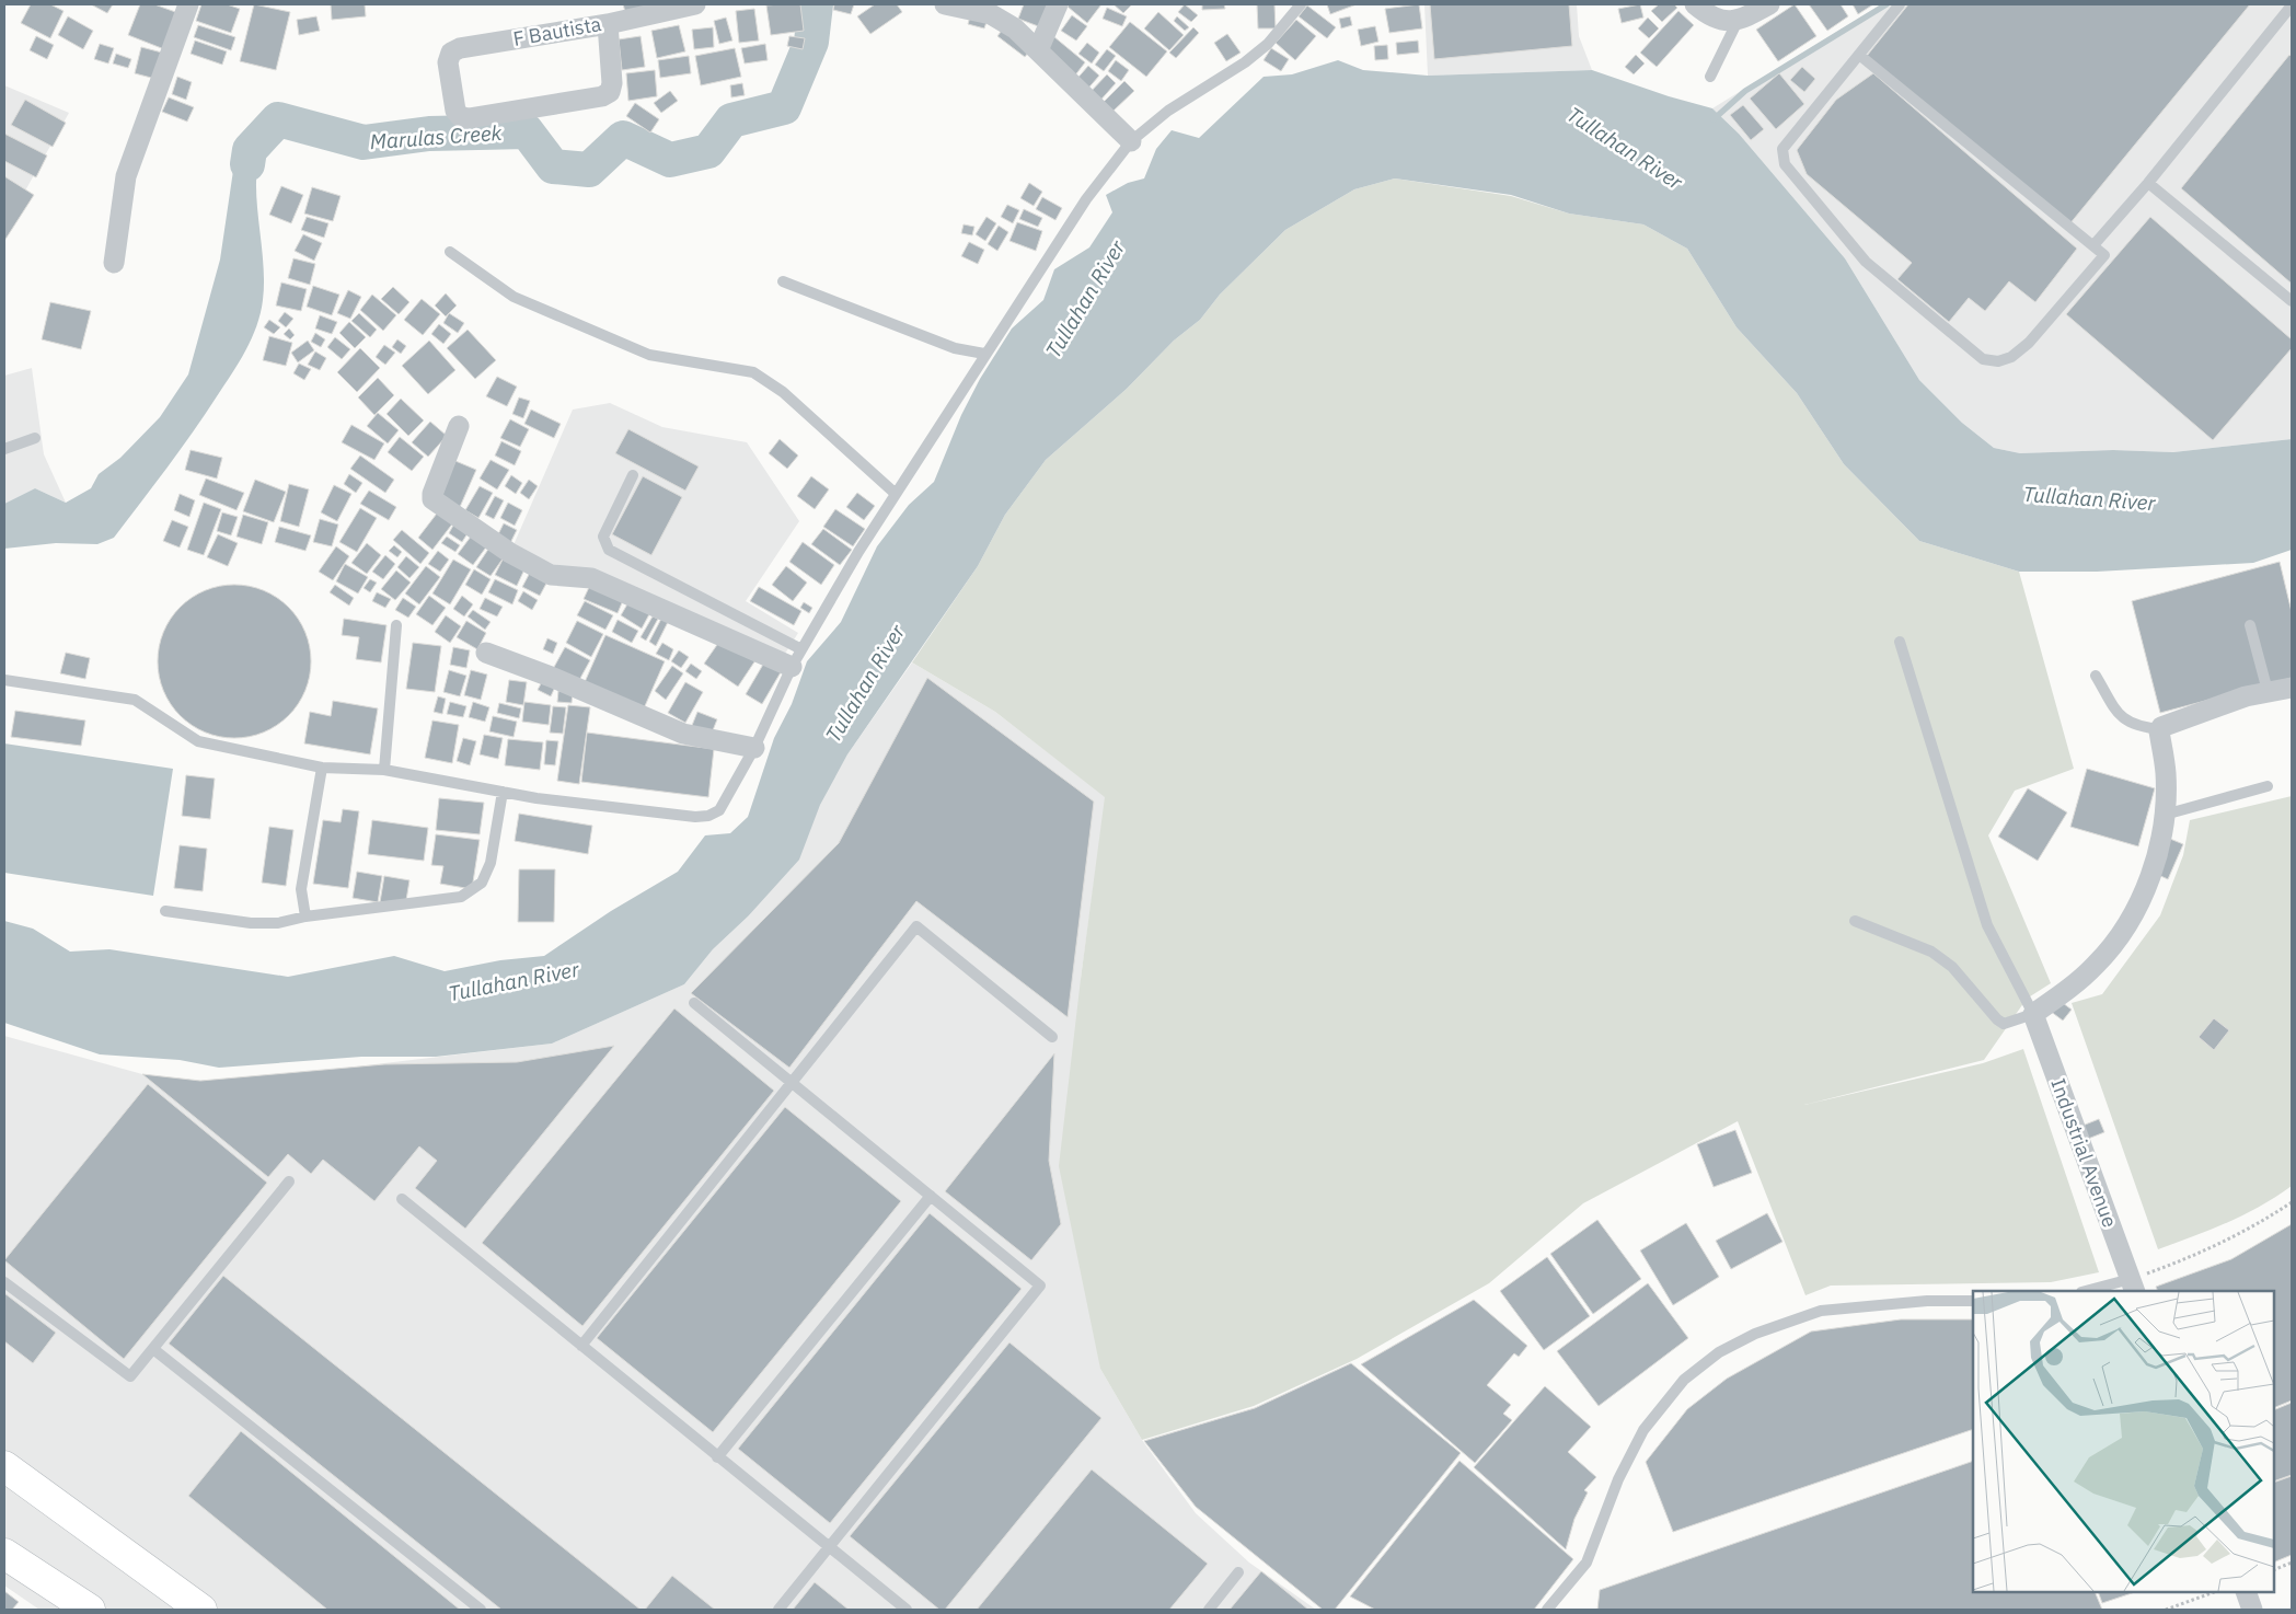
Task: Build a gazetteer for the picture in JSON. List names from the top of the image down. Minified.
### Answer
{"streets":{"street":["F Bautista","Industrial Avenue"]},"water":["Marulas Creek","Tullahan River"]}
